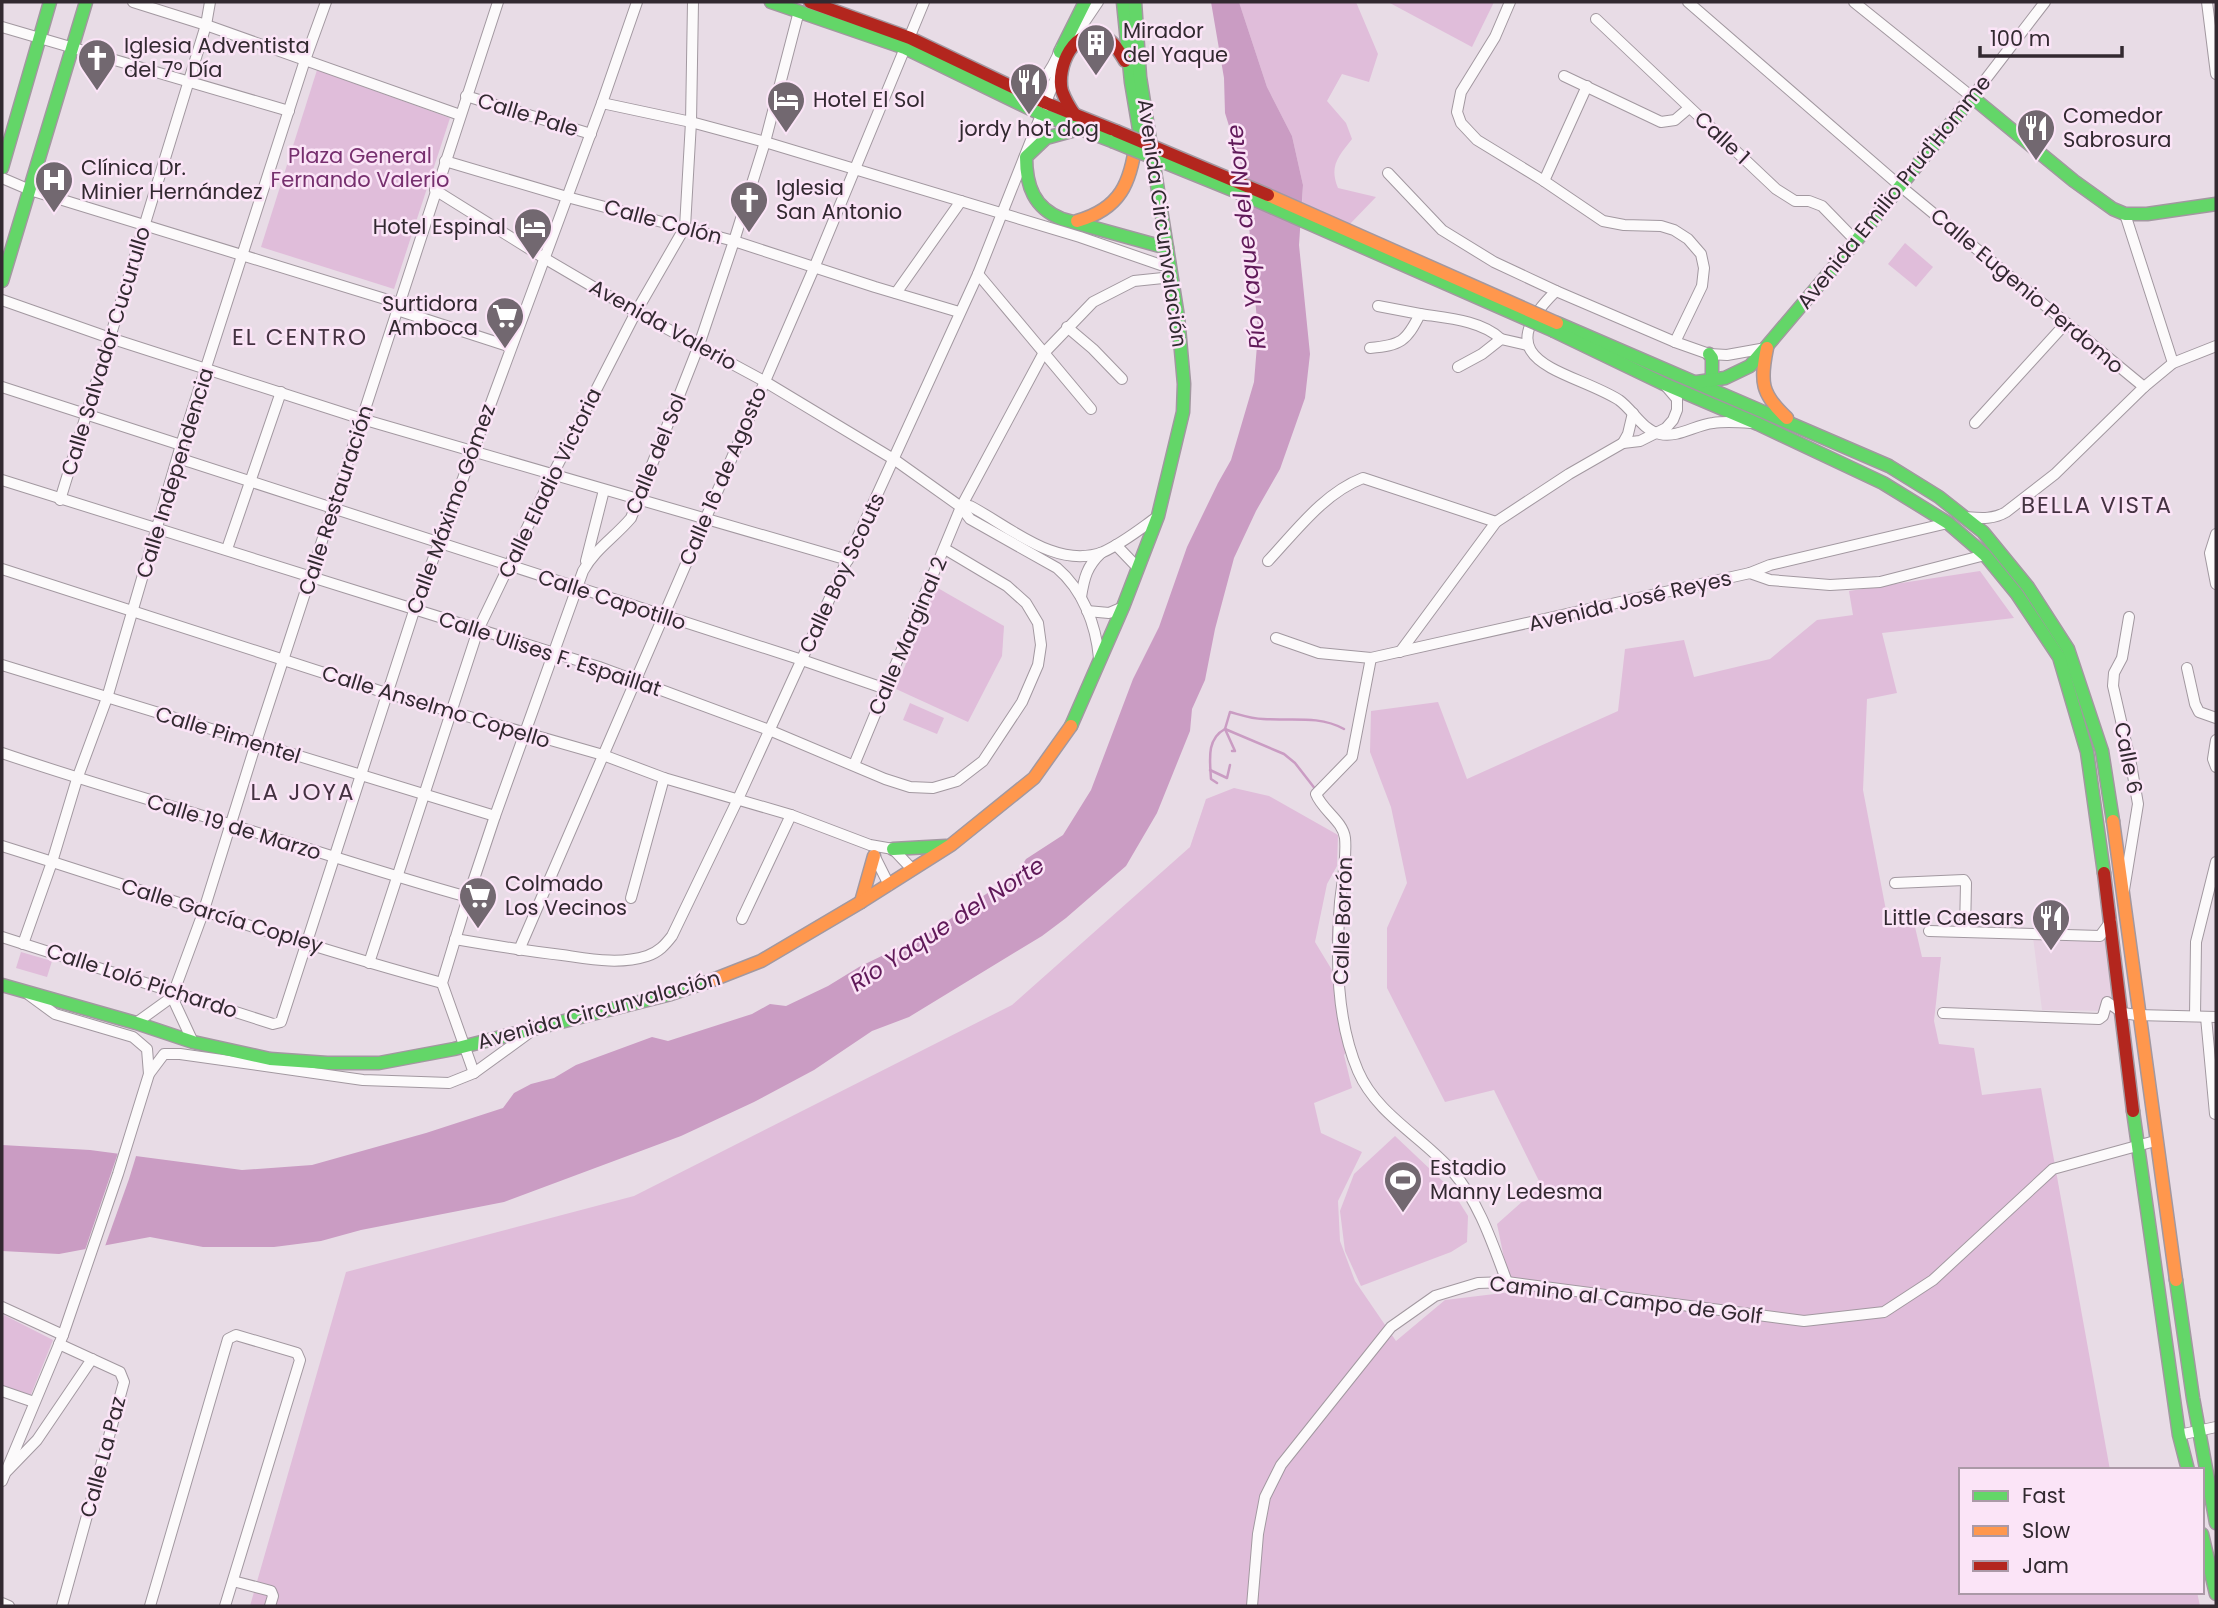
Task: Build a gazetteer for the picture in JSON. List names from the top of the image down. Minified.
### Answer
{"streets":{"main road":["Avenida Emilio Prud'Homme","Avenida Circunvalación"],"street":["Calle Pale","Calle 1","Calle Colón","Calle Eugenio Perdomo","Avenida Valerio","Calle Salvador Cucurullo","Calle del Sol","Calle Independencia","Calle 16 de Agosto","Calle Eladio Victoria","Calle Restauración","Calle Máximo Gómez","Calle Boy Scouts","Calle Capotillo","Avenida José Reyes","Calle Marginal 2","Calle Ulises F. Espaillat","Calle Anselmo Copello","Calle Pimentel","Calle 6","Calle 19 de Marzo","Calle García Copley","Calle Borrón","Calle Loló Pichardo","Camino al Campo de Golf","Calle La Paz"]},"crossings":[["Calle Pale","Calle Restauración"],["Calle Pale","Calle Máximo Gómez"],["Calle 1","Avenida Emilio Prud'Homme"],["Avenida Emilio Prud'Homme","Calle Eugenio Perdomo"],["Calle Colón","Calle del Sol"],["Calle Colón","Calle 16 de Agosto"],["Calle Colón","Calle Eladio Victoria"],["Calle Colón","Calle Restauración"],["Calle Colón","Calle Máximo Gómez"],["Calle Colón","Calle Boy Scouts"],["Avenida Circunvalación","Avenida Valerio"],["Avenida Circunvalación","Calle Marginal 2"],["Avenida Valerio","Calle del Sol"],["Avenida Valerio","Calle 16 de Agosto"],["Avenida Valerio","Calle Eladio Victoria"],["Avenida Valerio","Calle Restauración"],["Avenida Valerio","Calle Máximo Gómez"],["Avenida Valerio","Calle Boy Scouts"],["Avenida Valerio","Calle Marginal 2"],["Calle Salvador Cucurullo","Calle Ulises F. Espaillat"],["Calle del Sol","Calle Boy Scouts"],["Calle del Sol","Calle Capotillo"],["Calle del Sol","Calle Ulises F. Espaillat"],["Calle del Sol","Calle Anselmo Copello"],["Calle del Sol","Calle Pimentel"],["Calle del Sol","Calle 19 de Marzo"],["Calle del Sol","Calle García Copley"],["Calle Independencia","Calle Capotillo"],["Calle Independencia","Calle Ulises F. Espaillat"],["Calle Independencia","Calle Anselmo Copello"],["Calle Independencia","Calle Pimentel"],["Calle Independencia","Calle 19 de Marzo"],["Calle Independencia","Calle García Copley"],["Calle Independencia","Calle Loló Pichardo"],["Calle 16 de Agosto","Calle Boy Scouts"],["Calle 16 de Agosto","Calle Capotillo"],["Calle 16 de Agosto","Calle Ulises F. Espaillat"],["Calle 16 de Agosto","Calle Anselmo Copello"],["Calle Eladio Victoria","Calle Capotillo"],["Calle Eladio Victoria","Calle Ulises F. Espaillat"],["Calle Eladio Victoria","Calle Anselmo Copello"],["Calle Eladio Victoria","Calle Pimentel"],["Calle Eladio Victoria","Calle 19 de Marzo"],["Calle Eladio Victoria","Calle García Copley"],["Calle Restauración","Calle Capotillo"],["Calle Restauración","Calle Ulises F. Espaillat"],["Calle Restauración","Calle Anselmo Copello"],["Calle Restauración","Calle Pimentel"],["Calle Restauración","Calle 19 de Marzo"],["Calle Restauración","Calle García Copley"],["Calle Restauración","Calle Loló Pichardo"],["Calle Máximo Gómez","Calle Capotillo"],["Calle Máximo Gómez","Calle Ulises F. Espaillat"],["Calle Máximo Gómez","Calle Anselmo Copello"],["Calle Máximo Gómez","Calle Pimentel"],["Calle Máximo Gómez","Calle 19 de Marzo"],["Calle Máximo Gómez","Calle García Copley"],["Calle Máximo Gómez","Calle Loló Pichardo"],["Calle Boy Scouts","Calle Capotillo"],["Calle Boy Scouts","Calle Ulises F. Espaillat"],["Calle Boy Scouts","Calle Anselmo Copello"],["Calle Capotillo","Calle Marginal 2"],["Avenida José Reyes","Calle Borrón"],["Calle Marginal 2","Calle Ulises F. Espaillat"],["Calle Borrón","Camino al Campo de Golf"]],"districts":["EL CENTRO","BELLA VISTA","LA JOYA"],"water":["Río Yaque del Norte"],"parks":["Plaza General Fernando Valerio"],"places":{"building":["Mirador del Yaque"],"church":["Iglesia Adventista del 7º Día","Iglesia San Antonio"],"restaurant":["jordy hot dog","Comedor Sabrosura","Little Caesars"],"hotel":["Hotel El Sol","Hotel Espinal"],"hospital":["Clínica Dr. Minier Hernández"],"supermarket":["Surtidora Amboca","Colmado Los Vecinos"],"sports":["Estadio Manny Ledesma"]},"legend":["Fast","Slow","Jam"],"scale_bar":"100 m"}
